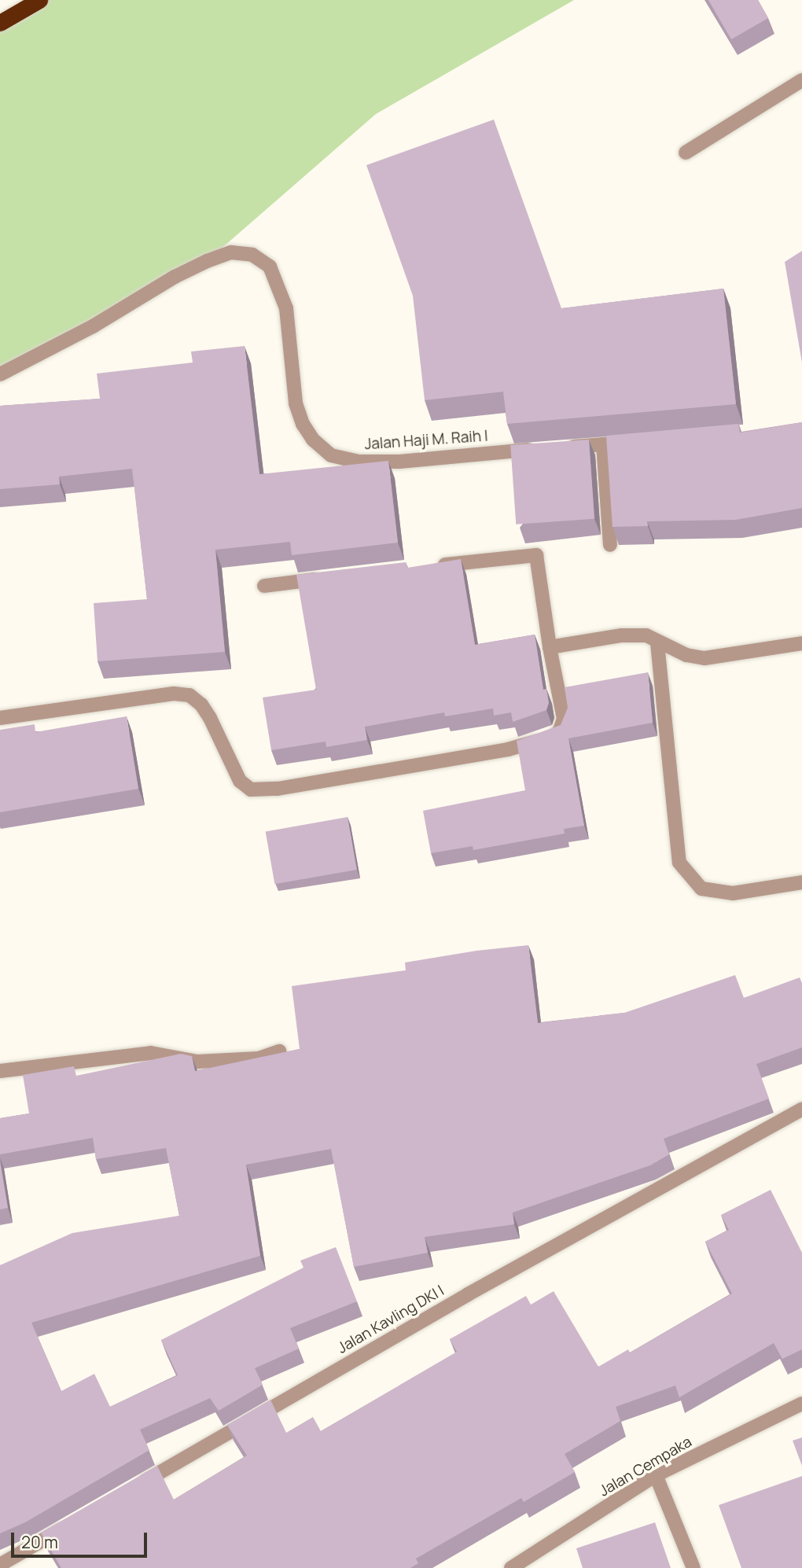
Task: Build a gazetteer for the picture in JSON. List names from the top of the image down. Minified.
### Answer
{"streets":{"street":["Jalan Haji M. Raih I","Jalan Kavling DKI I","Jalan Cempaka"]},"scale_bar":"20 m"}
